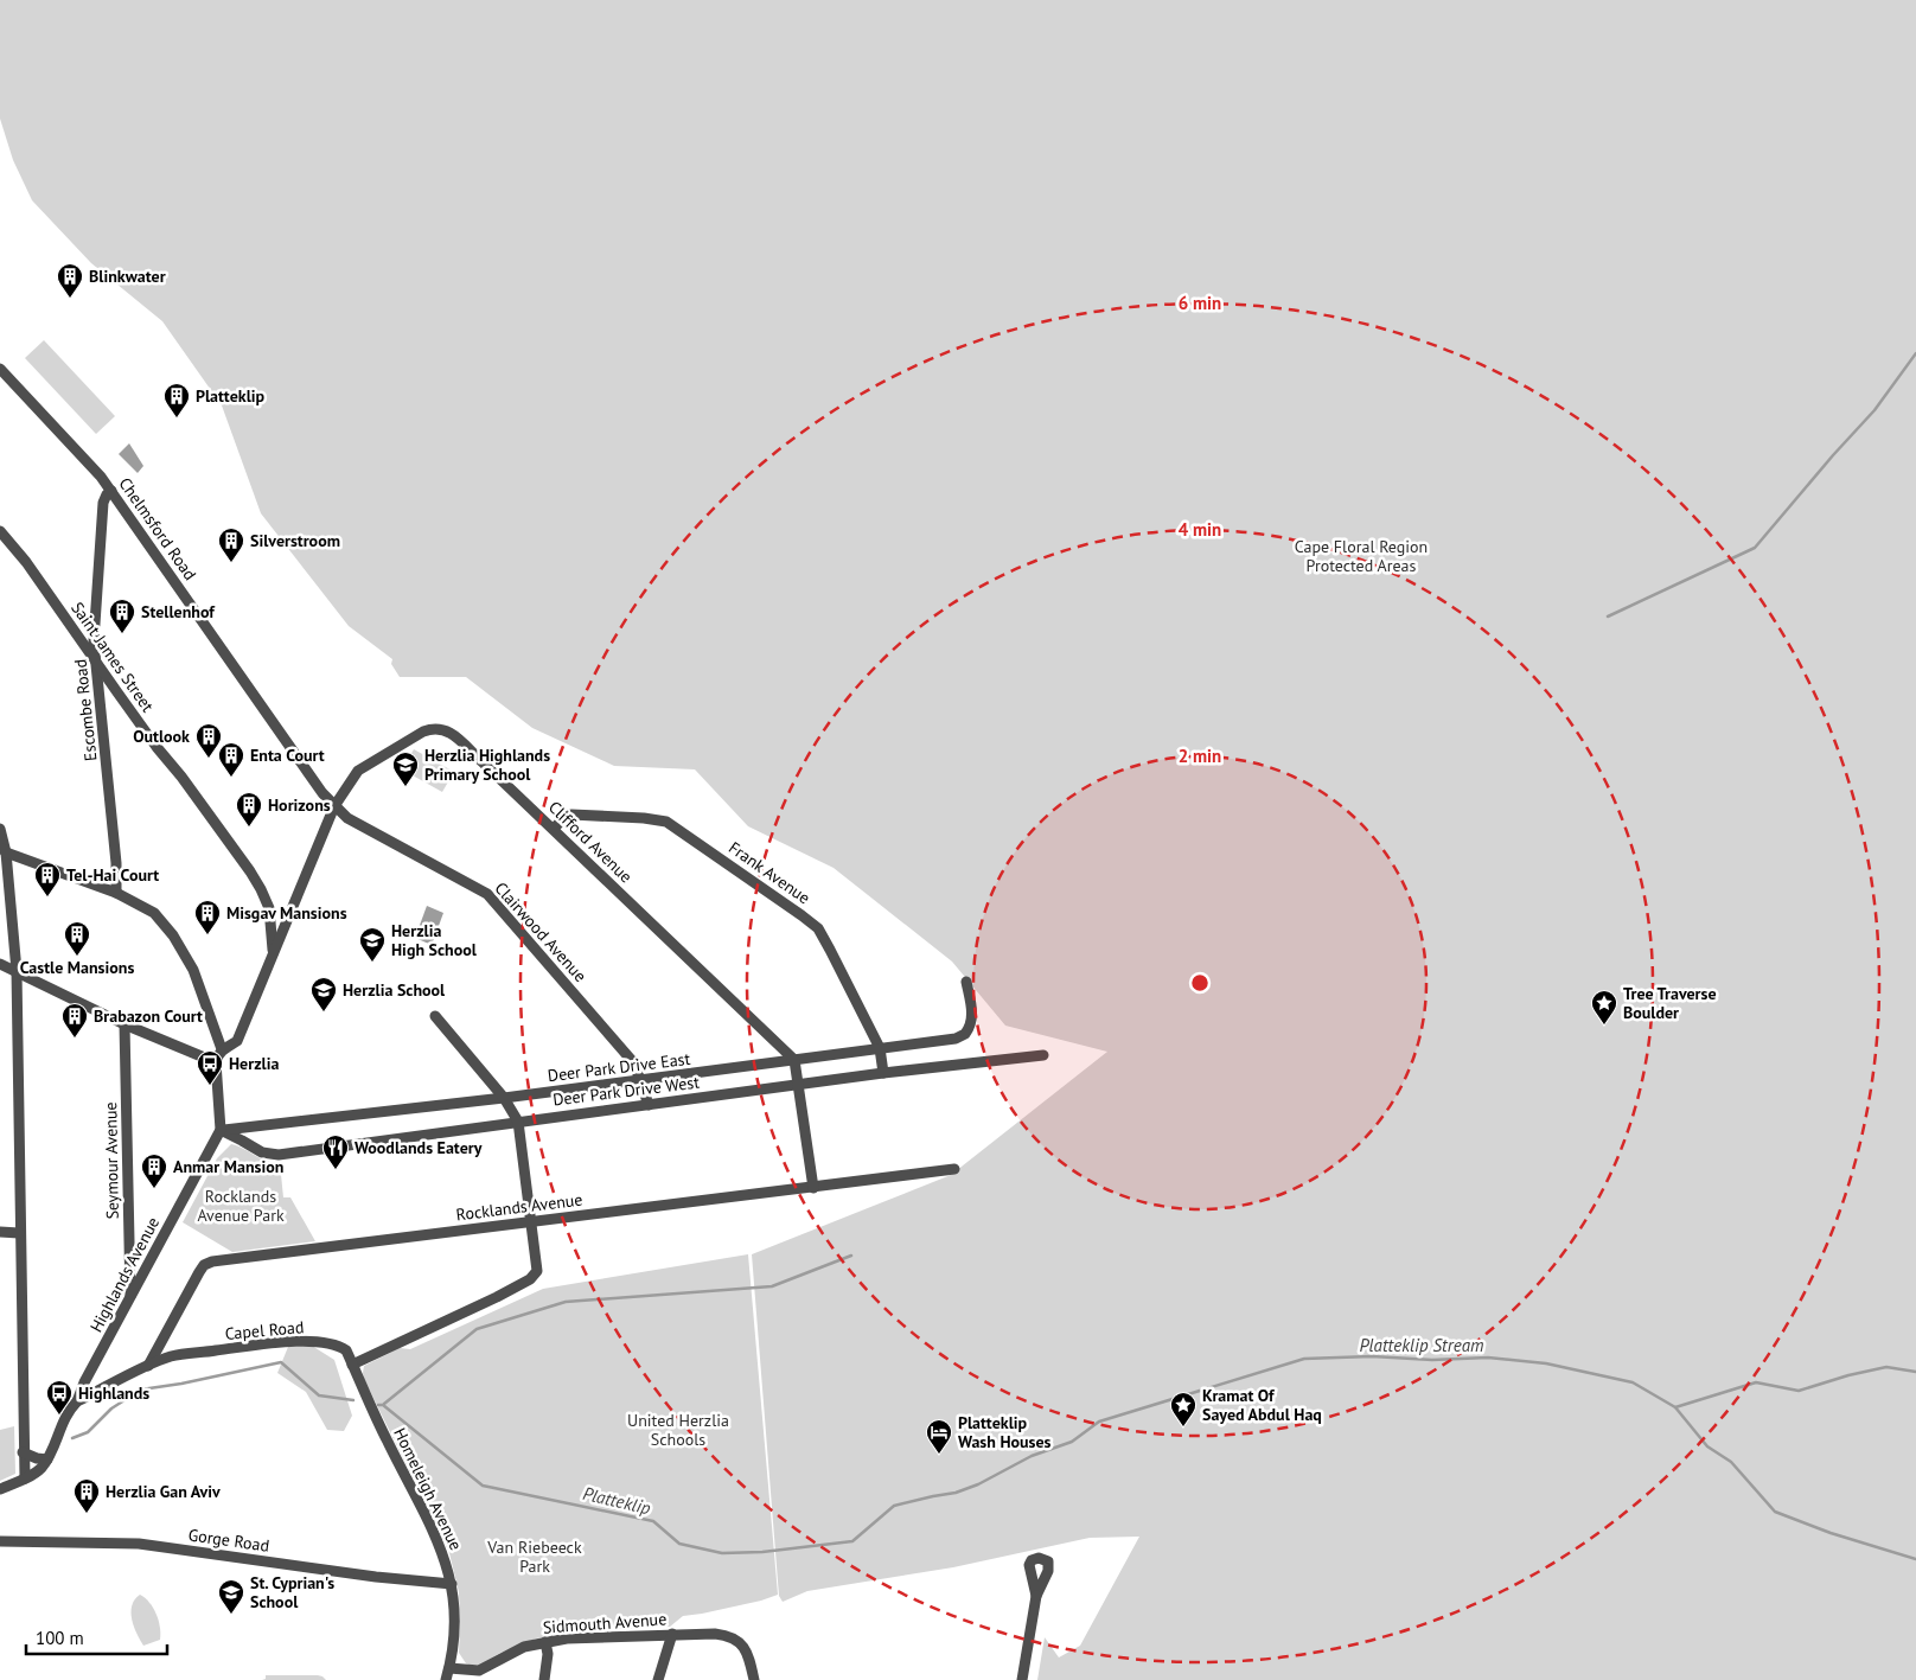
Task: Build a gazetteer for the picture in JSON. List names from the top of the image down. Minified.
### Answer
{"streets":{"street":["Chelmsford Road","Saint James Street","Escombe Road","Clifford Avenue","Frank Avenue","Clairwood Avenue","Deer Park Drive East","Deer Park Drive West","Seymour Avenue","Rocklands Avenue","Highlands Avenue","Capel Road","Homeleigh Avenue","Gorge Road","Sidmouth Avenue"]},"crossings":[["Chelmsford Road","Escombe Road"],["Chelmsford Road","Clifford Avenue"],["Chelmsford Road","Clairwood Avenue"],["Saint James Street","Escombe Road"],["Clifford Avenue","Frank Avenue"],["Clifford Avenue","Clairwood Avenue"],["Clifford Avenue","Deer Park Drive East"],["Frank Avenue","Deer Park Drive East"],["Frank Avenue","Deer Park Drive West"],["Clairwood Avenue","Deer Park Drive East"],["Clairwood Avenue","Deer Park Drive West"],["Deer Park Drive East","Deer Park Drive West"],["Deer Park Drive East","Highlands Avenue"],["Deer Park Drive West","Highlands Avenue"],["Seymour Avenue","Highlands Avenue"],["Rocklands Avenue","Capel Road"],["Highlands Avenue","Capel Road"],["Capel Road","Homeleigh Avenue"],["Homeleigh Avenue","Gorge Road"],["Homeleigh Avenue","Sidmouth Avenue"]],"water":["Platteklip Stream","Platteklip"],"parks":["Cape Floral Region Protected Areas","Rocklands Avenue Park","United Herzlia Schools","Van Riebeeck Park"],"places":{"building":["Blinkwater","Platteklip","Silverstroom","Stellenhof","Outlook","Enta Court","Horizons","Tel-Hai Court","Misgav Mansions","Castle Mansions","Brabazon Court","Anmar Mansion","Herzlia Gan Aviv"],"school or university":["Herzlia Highlands Primary School","Herzlia High School","Herzlia School","St. Cyprian's School"],"place":["Tree Traverse Boulder","Kramat Of Sayed Abdul Haq"],"bus stop":["Herzlia","Highlands"],"restaurant":["Woodlands Eatery"],"hotel":["Platteklip Wash Houses"]},"scale_bar":"100 m","rings":["6 min","4 min","2 min"]}
